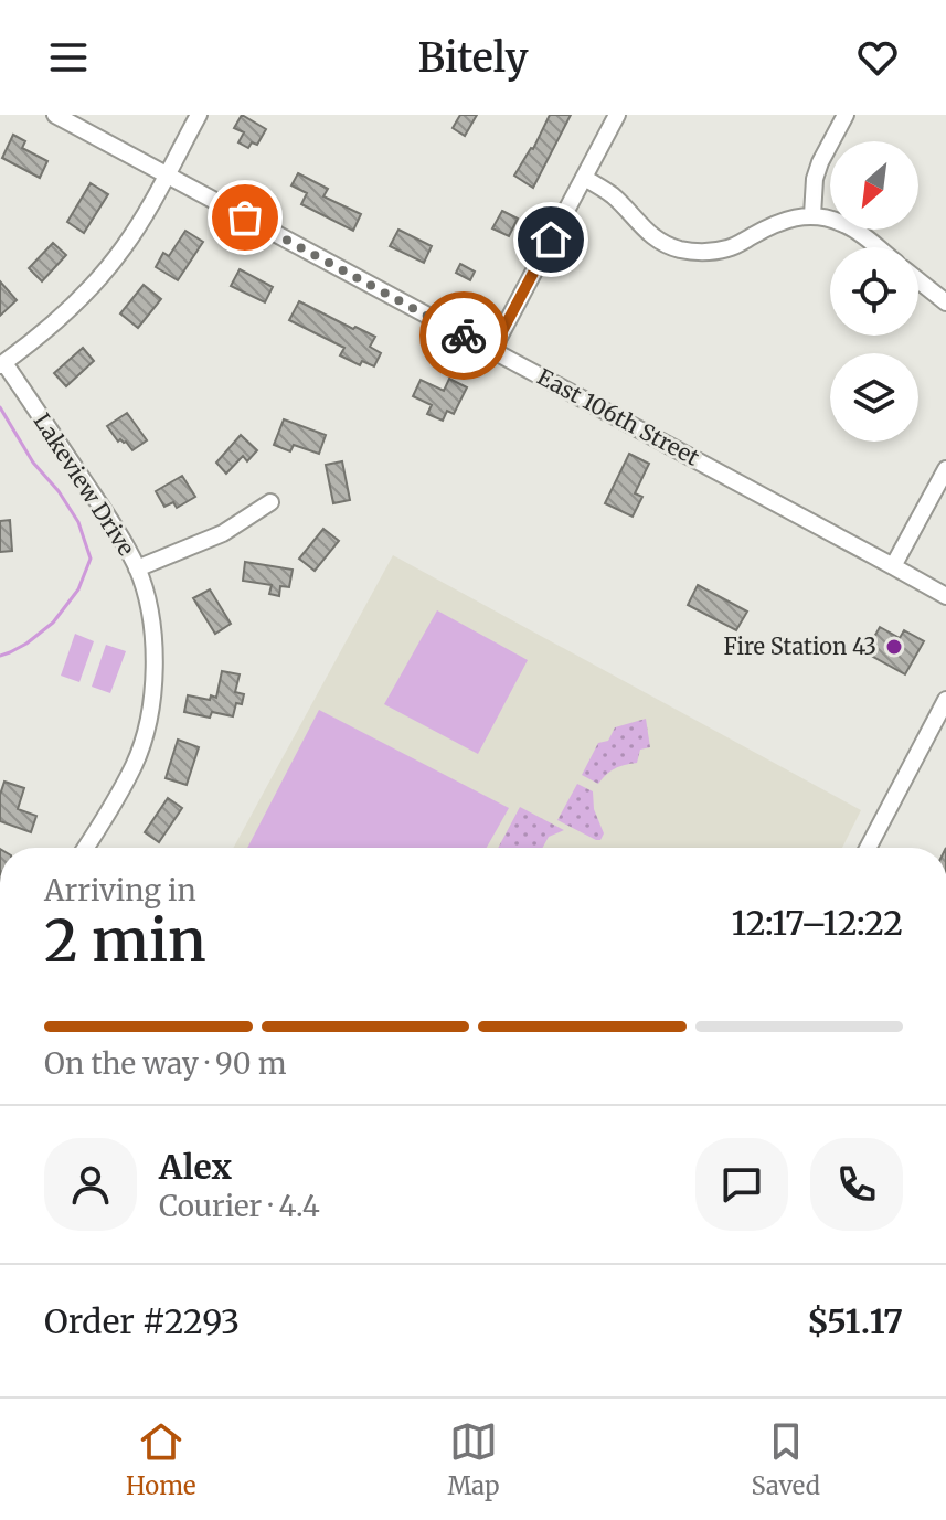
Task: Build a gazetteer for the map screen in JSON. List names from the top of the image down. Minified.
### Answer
{"streets":{"street":["East 106th Street","Lakeview Drive"]},"places":["Fire Station 43"],"north":"bottom left","page":{"header":"Bitely","heading":["2 min","Arriving in","12:17–12:22"],"panel":["Alex","Courier · 4.4","Order #2293","$51.17"],"bar":"On the way · 90 m","tabs":["Home","Map","Saved"]}}
